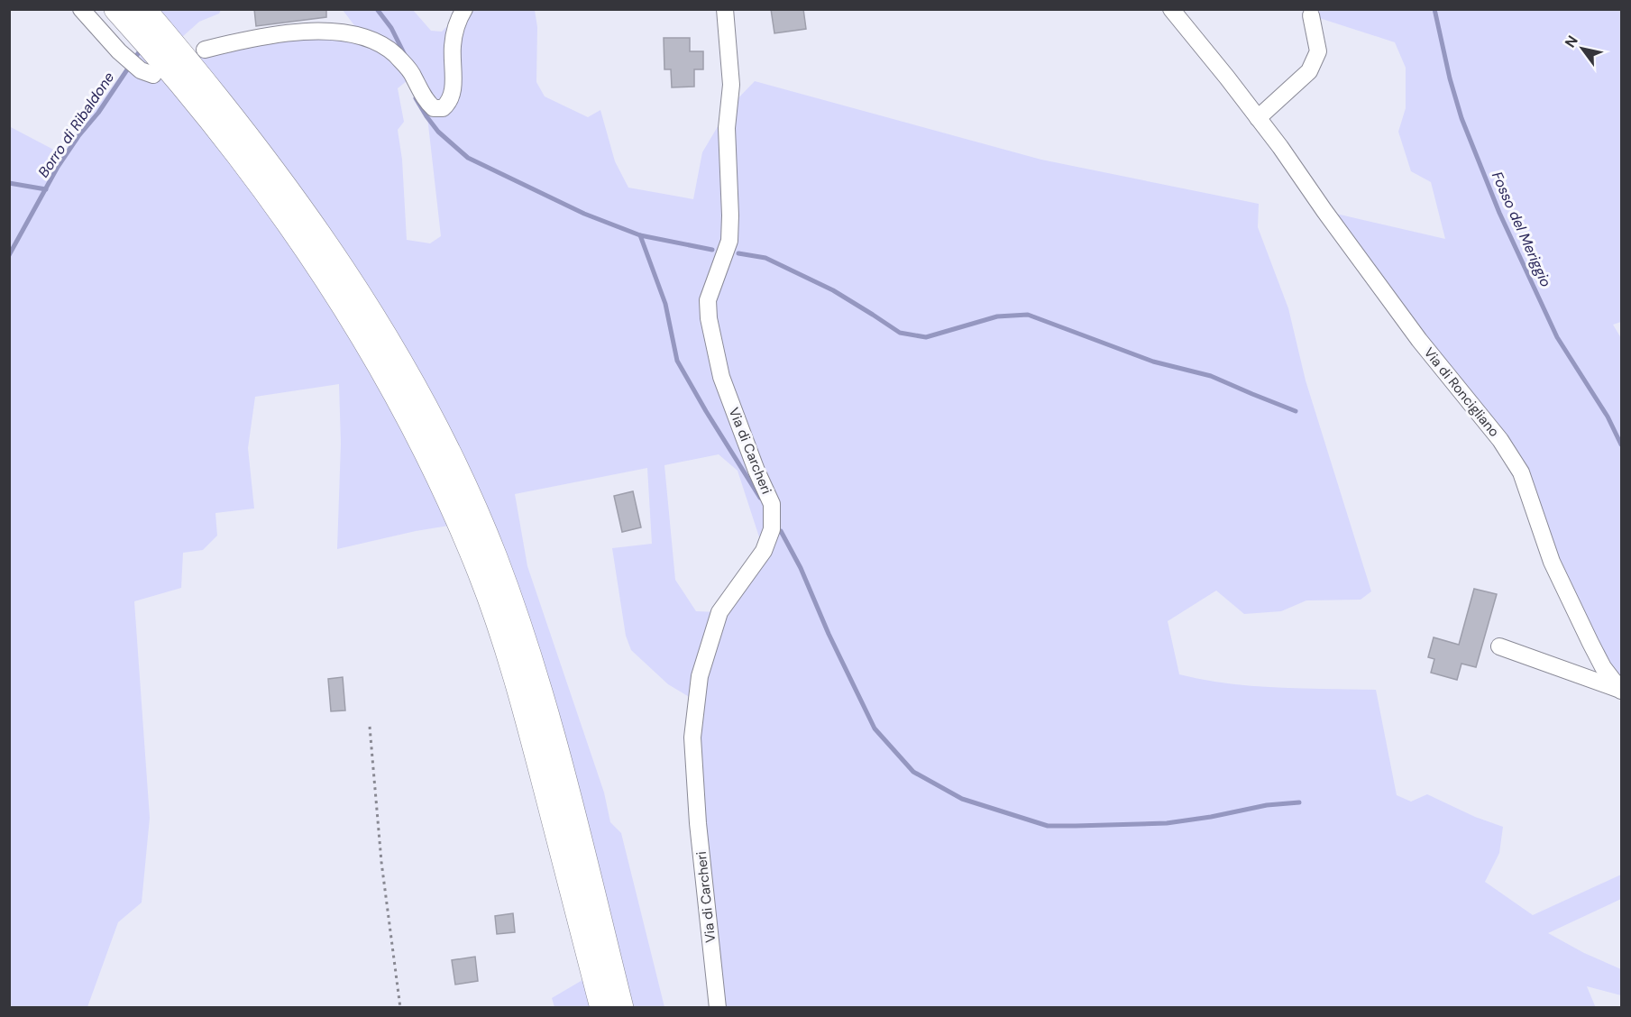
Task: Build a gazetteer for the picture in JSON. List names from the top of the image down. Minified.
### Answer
{"streets":{"street":["Via di Roncigliano","Via di Carcheri"]},"water":["Borro di Ribaldone","Fosso del Meriggio"],"north":"top left"}
